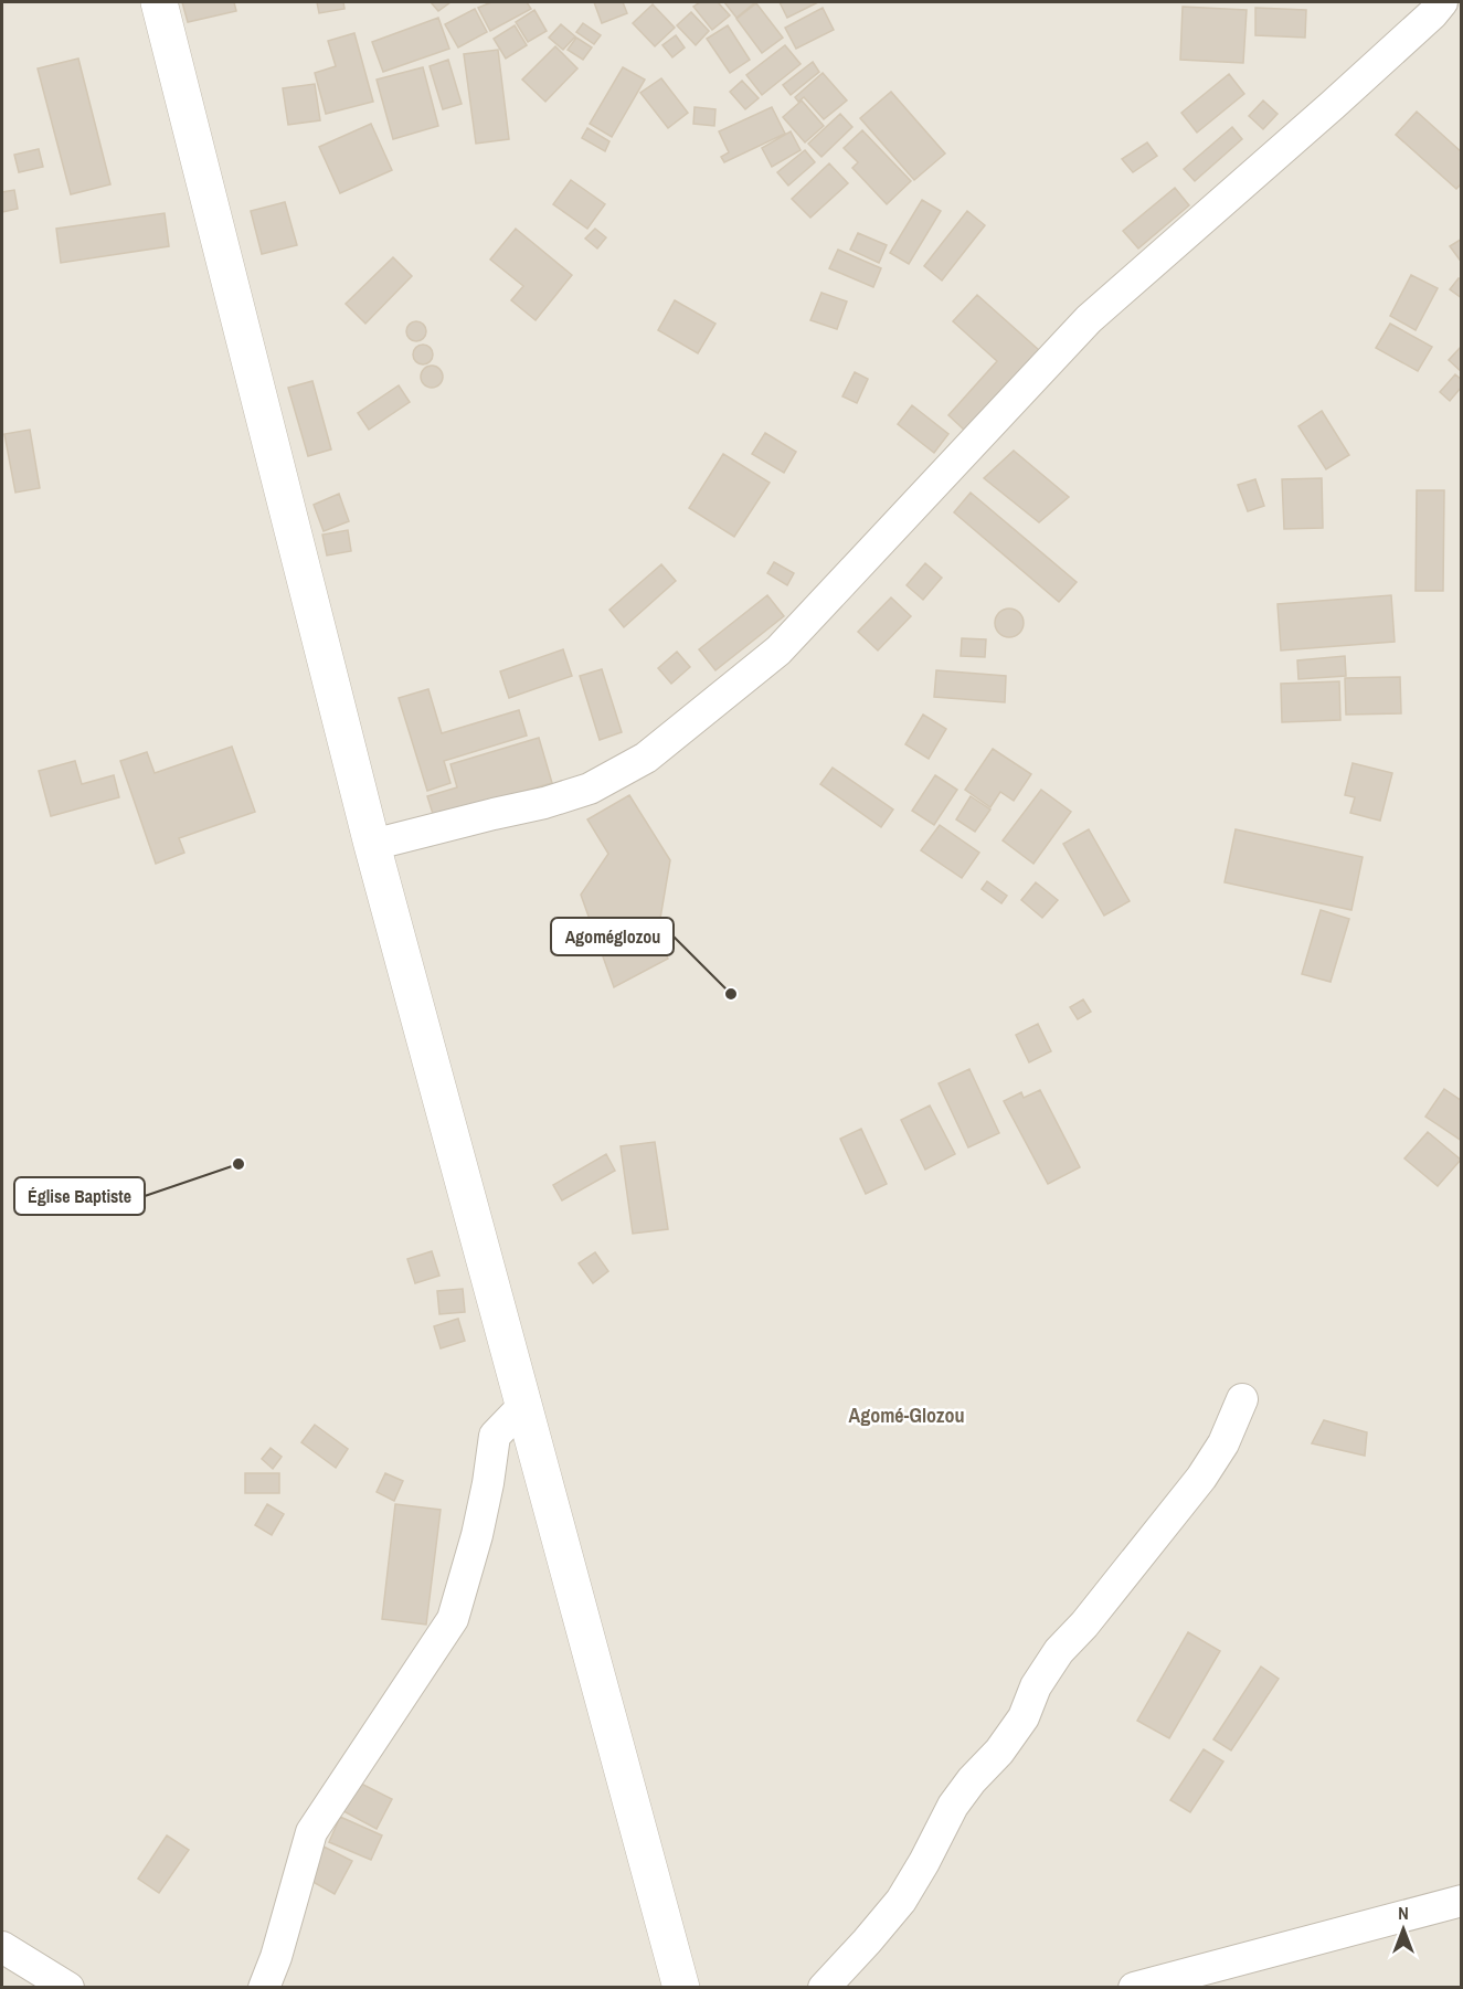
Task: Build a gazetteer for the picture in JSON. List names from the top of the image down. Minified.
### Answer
{"districts":["Agomé-Glozou"],"places":["Agoméglozou","Église Baptiste"],"north":"top"}
